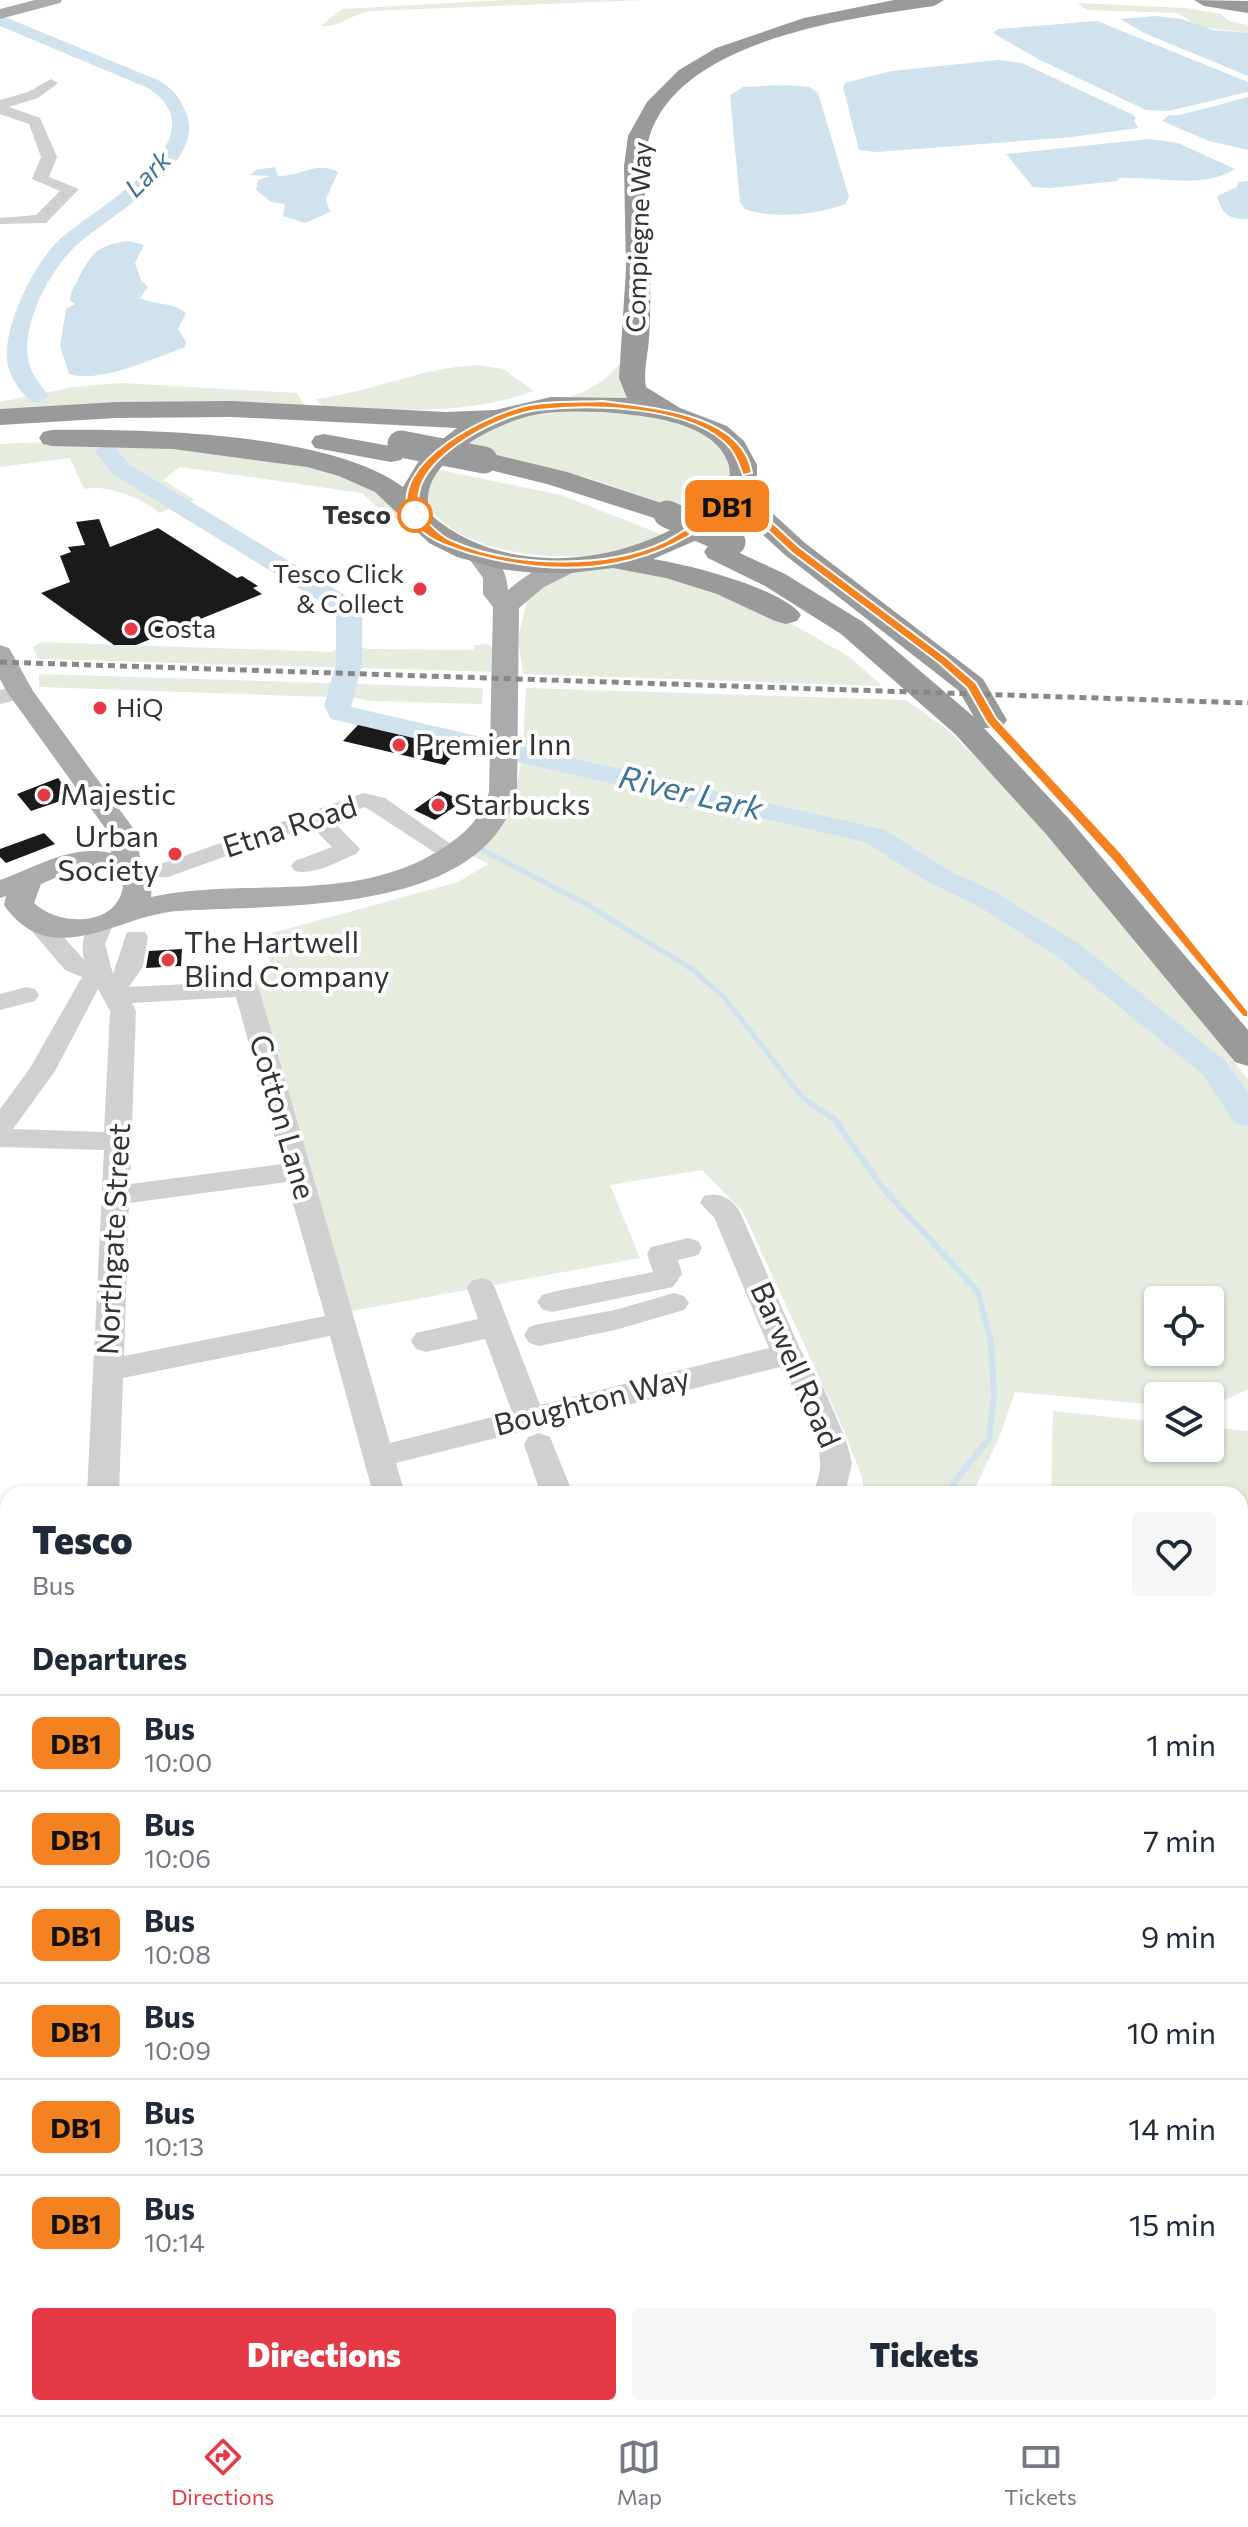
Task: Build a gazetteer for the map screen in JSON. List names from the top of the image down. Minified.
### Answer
{"streets":{"highway":["Compiegne Way"],"street":["Etna Road","Cotton Lane","Northgate Street","Barwell Road","Boughton Way"]},"crossings":[["Cotton Lane","Northgate Street"],["Barwell Road","Boughton Way"]],"water":["Lark","River Lark"],"places":["Tesco","Tesco Click & Collect","Costa","HiQ","Premier Inn","Majestic","Starbucks","Urban Society","The Hartwell Blind Company"],"lines":["bus line DB1"],"page":{"on_map":"DB1","heading":[["Tesco","Bus"],"Departures"],"list":[{"mark":"DB1","name":"Bus","note":"10:00","value":"1 min"},{"mark":"DB1","name":"Bus","note":"10:06","value":"7 min"},{"mark":"DB1","name":"Bus","note":"10:08","value":"9 min"},{"mark":"DB1","name":"Bus","note":"10:09","value":"10 min"},{"mark":"DB1","name":"Bus","note":"10:13","value":"14 min"},{"mark":"DB1","name":"Bus","note":"10:14","value":"15 min"}],"buttons":["Directions","Tickets"],"tabs":["Directions","Map","Tickets"]}}
